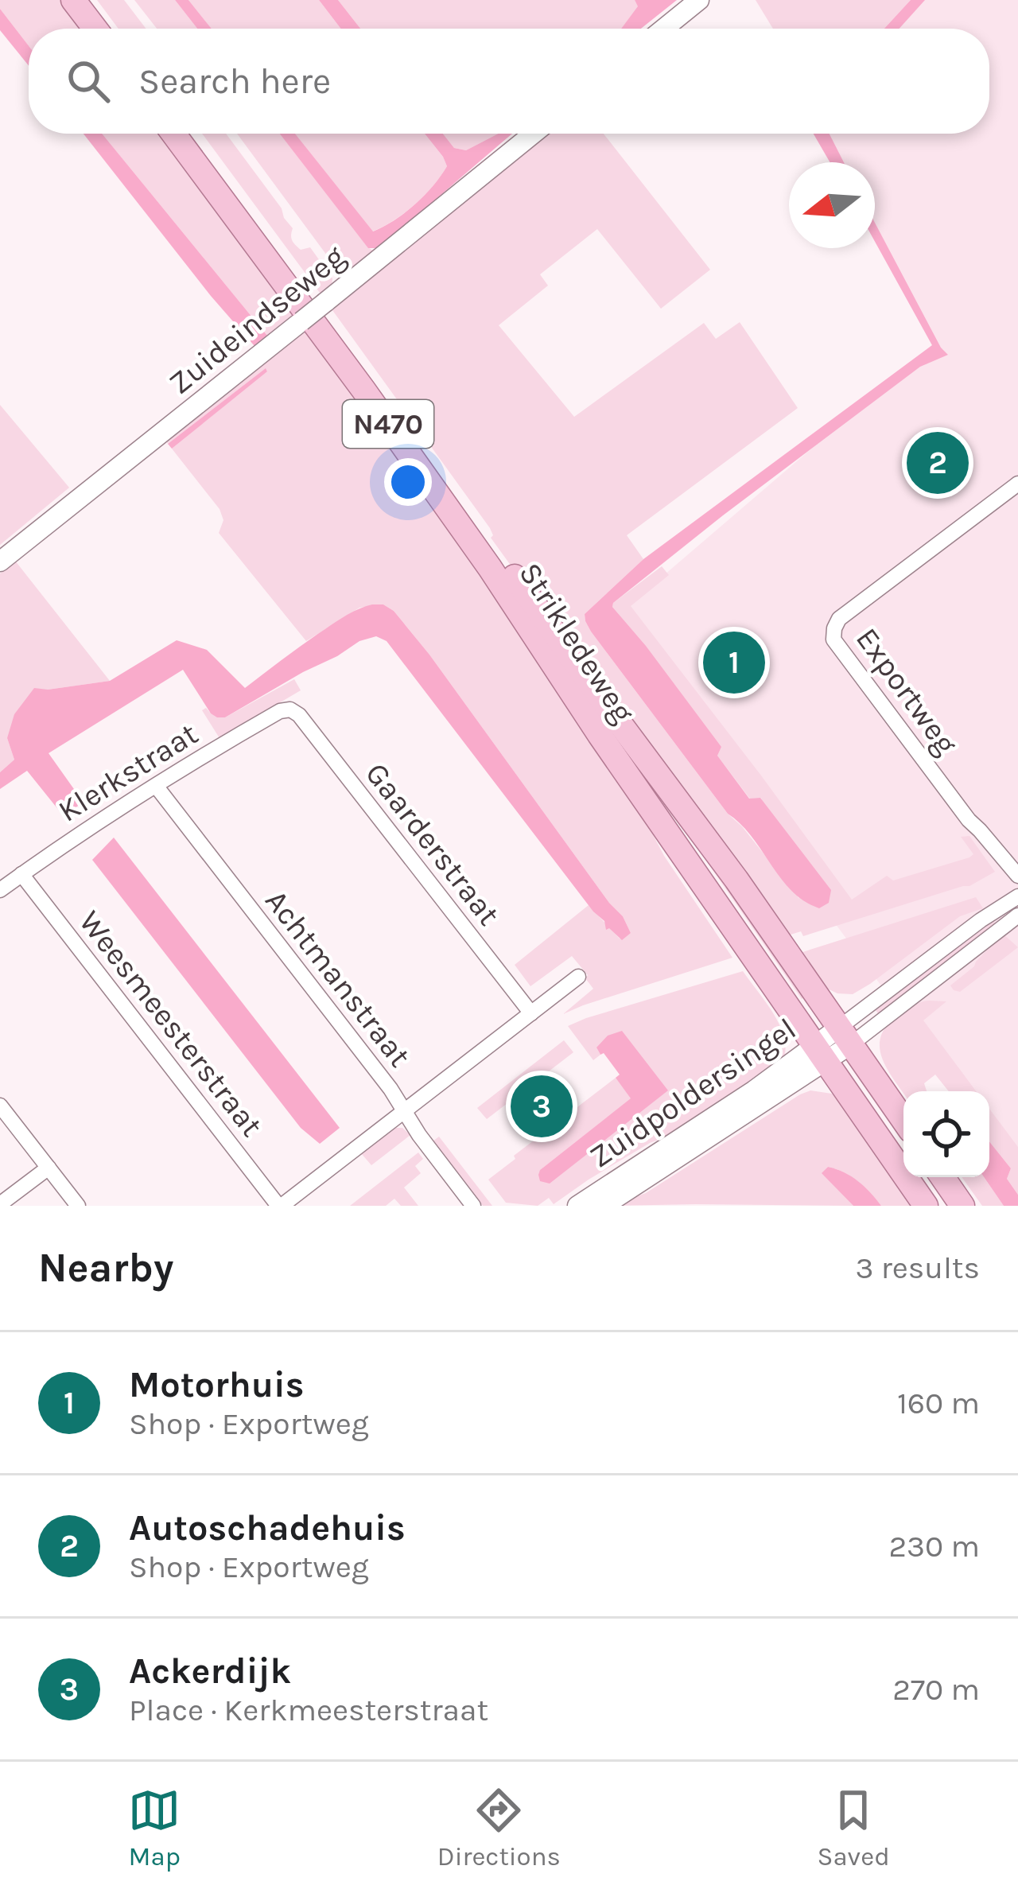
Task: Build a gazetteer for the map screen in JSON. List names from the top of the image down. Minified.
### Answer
{"streets":{"main road":["N470","Strikledeweg"],"street":["Zuideindseweg","Exportweg","Klerkstraat","Gaarderstraat","Achtmanstraat","Weesmeesterstraat","Zuidpoldersingel"]},"crossings":[["Strikledeweg","Zuidpoldersingel"],["Klerkstraat","Gaarderstraat"],["Klerkstraat","Achtmanstraat"],["Klerkstraat","Weesmeesterstraat"]],"north":"left","page":{"search":"Search here","pins":["2","1","3"],"heading":["Nearby","3 results"],"list":[{"mark":"1","name":"Motorhuis","note":"Shop · Exportweg","value":"160 m"},{"mark":"2","name":"Autoschadehuis","note":"Shop · Exportweg","value":"230 m"},{"mark":"3","name":"Ackerdijk","note":"Place · Kerkmeesterstraat","value":"270 m"}],"nav":["Map","Directions","Saved"]}}
